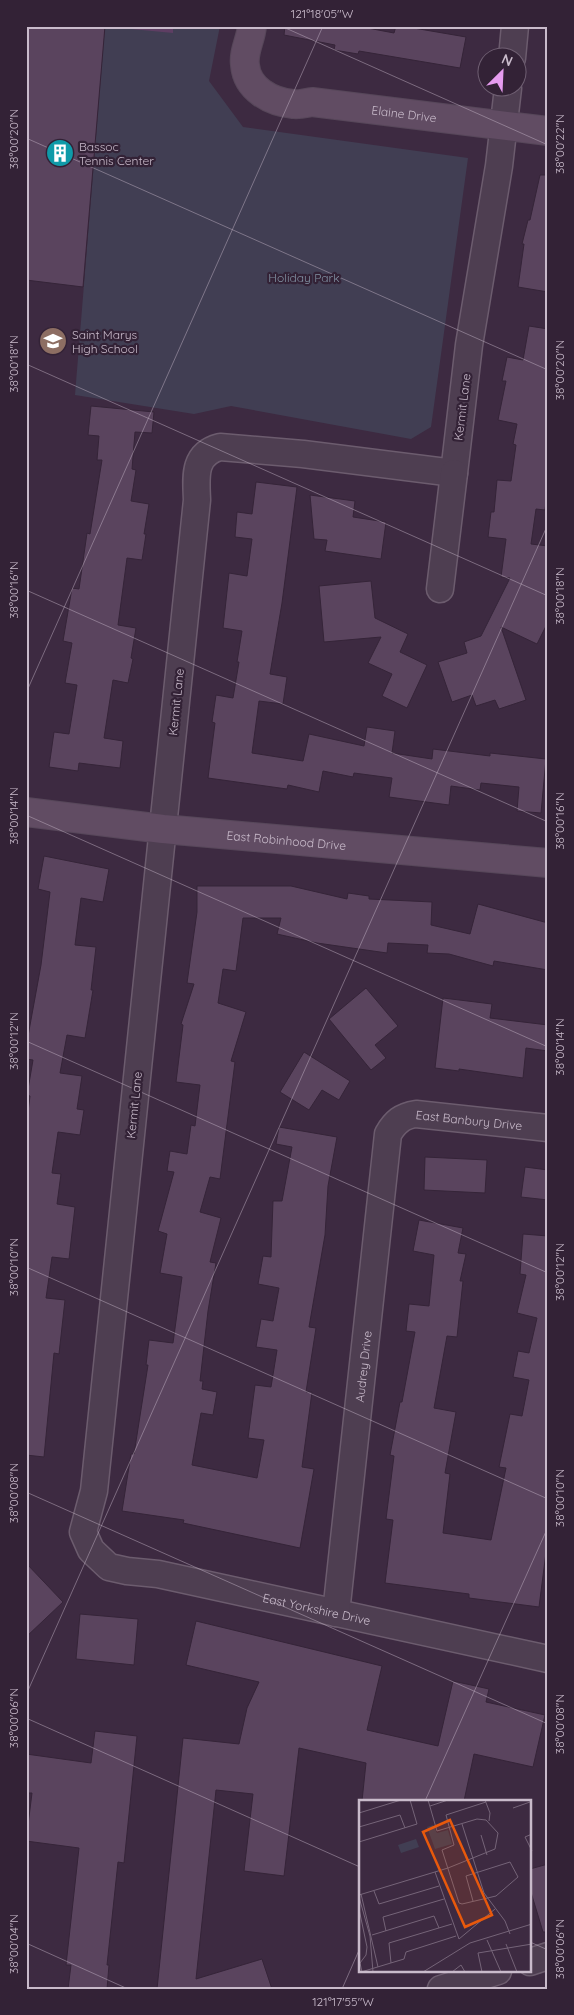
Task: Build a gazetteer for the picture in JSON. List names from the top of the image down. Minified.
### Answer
{"streets":{"street":["Elaine Drive","Kermit Lane","East Robinhood Drive","East Banbury Drive","Audrey Drive","East Yorkshire Drive"]},"crossings":[["Elaine Drive","Kermit Lane"],["Kermit Lane","East Robinhood Drive"],["Kermit Lane","East Yorkshire Drive"],["East Banbury Drive","Audrey Drive"],["Audrey Drive","East Yorkshire Drive"]],"parks":["Holiday Park"],"places":{"building":["Bassoc Tennis Center"],"school or university":["Saint Marys High School"]},"north":"top right","coordinates":["121°18'05\"W","38°00'20\"N","38°00'22\"N","38°00'18\"N","38°00'16\"N","38°00'14\"N","38°00'12\"N","38°00'10\"N","38°00'08\"N","38°00'06\"N","38°00'04\"N","121°17'55\"W"]}
